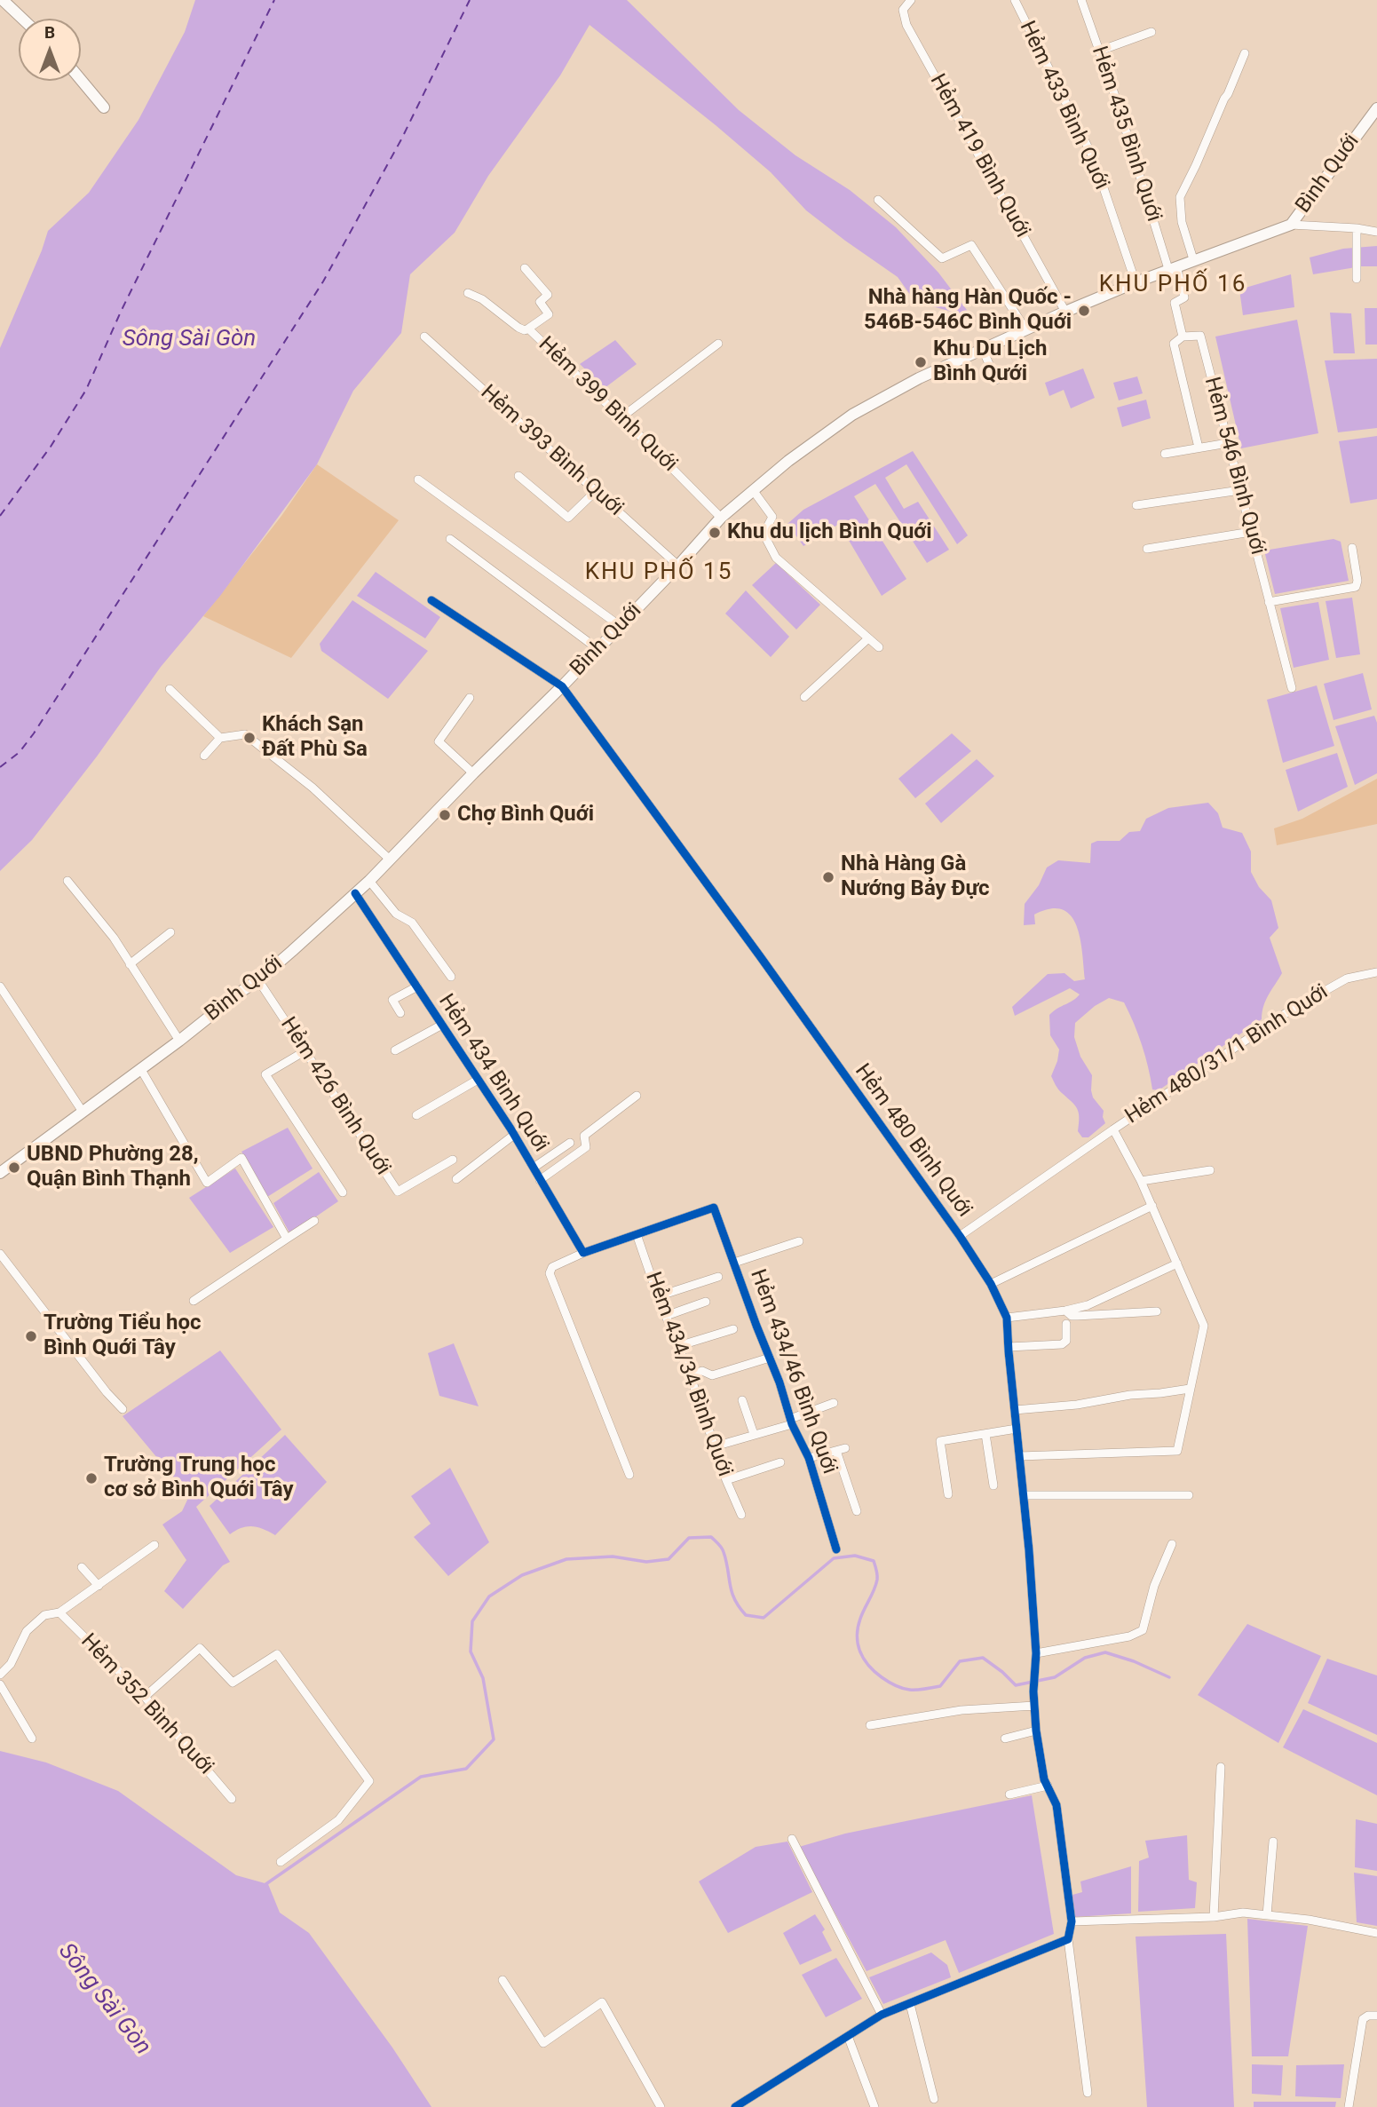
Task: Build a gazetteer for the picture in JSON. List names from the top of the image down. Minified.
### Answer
{"streets":{"main road":["Bình Quới"],"street":["Hẻm 433 Bình Quới","Hẻm 435 Bình Quới","Hẻm 419 Bình Quới","Hẻm 399 Bình Quới","Hẻm 393 Bình Quới","Hẻm 546 Bình Quới","Hẻm 480/31/1 Bình Quới","Hẻm 434 Bình Quới","Hẻm 426 Bình Quới","Hẻm 480 Bình Quới","Hẻm 434/46 Bình Quới","Hẻm 434/34 Bình Quới","Hẻm 352 Bình Quới"]},"crossings":[["Hẻm 433 Bình Quới","Bình Quới"],["Hẻm 435 Bình Quới","Bình Quới"],["Hẻm 419 Bình Quới","Bình Quới"],["Bình Quới","Hẻm 399 Bình Quới"],["Bình Quới","Hẻm 393 Bình Quới"],["Bình Quới","Hẻm 434 Bình Quới"],["Bình Quới","Hẻm 426 Bình Quới"],["Bình Quới","Hẻm 480 Bình Quới"],["Hẻm 480/31/1 Bình Quới","Hẻm 480 Bình Quới"],["Hẻm 434/46 Bình Quới","Hẻm 434/34 Bình Quới"]],"districts":["KHU PHỐ 16","KHU PHỐ 15"],"water":["Sông Sài Gòn"],"places":["Nhà hàng Hàn Quốc - 546B-546C Bình Quới","Khu Du Lịch Bình Qưới","Khu du lịch Bình Quới","Khách Sạn Đất Phù Sa","Chợ Bình Quới","Nhà Hàng Gà Nướng Bảy Đực","UBND Phường 28, Quận Bình Thạnh","Trường Tiểu học Bình Quới Tây","Trường Trung học cơ sở Bình Quới Tây"],"north":"top"}
